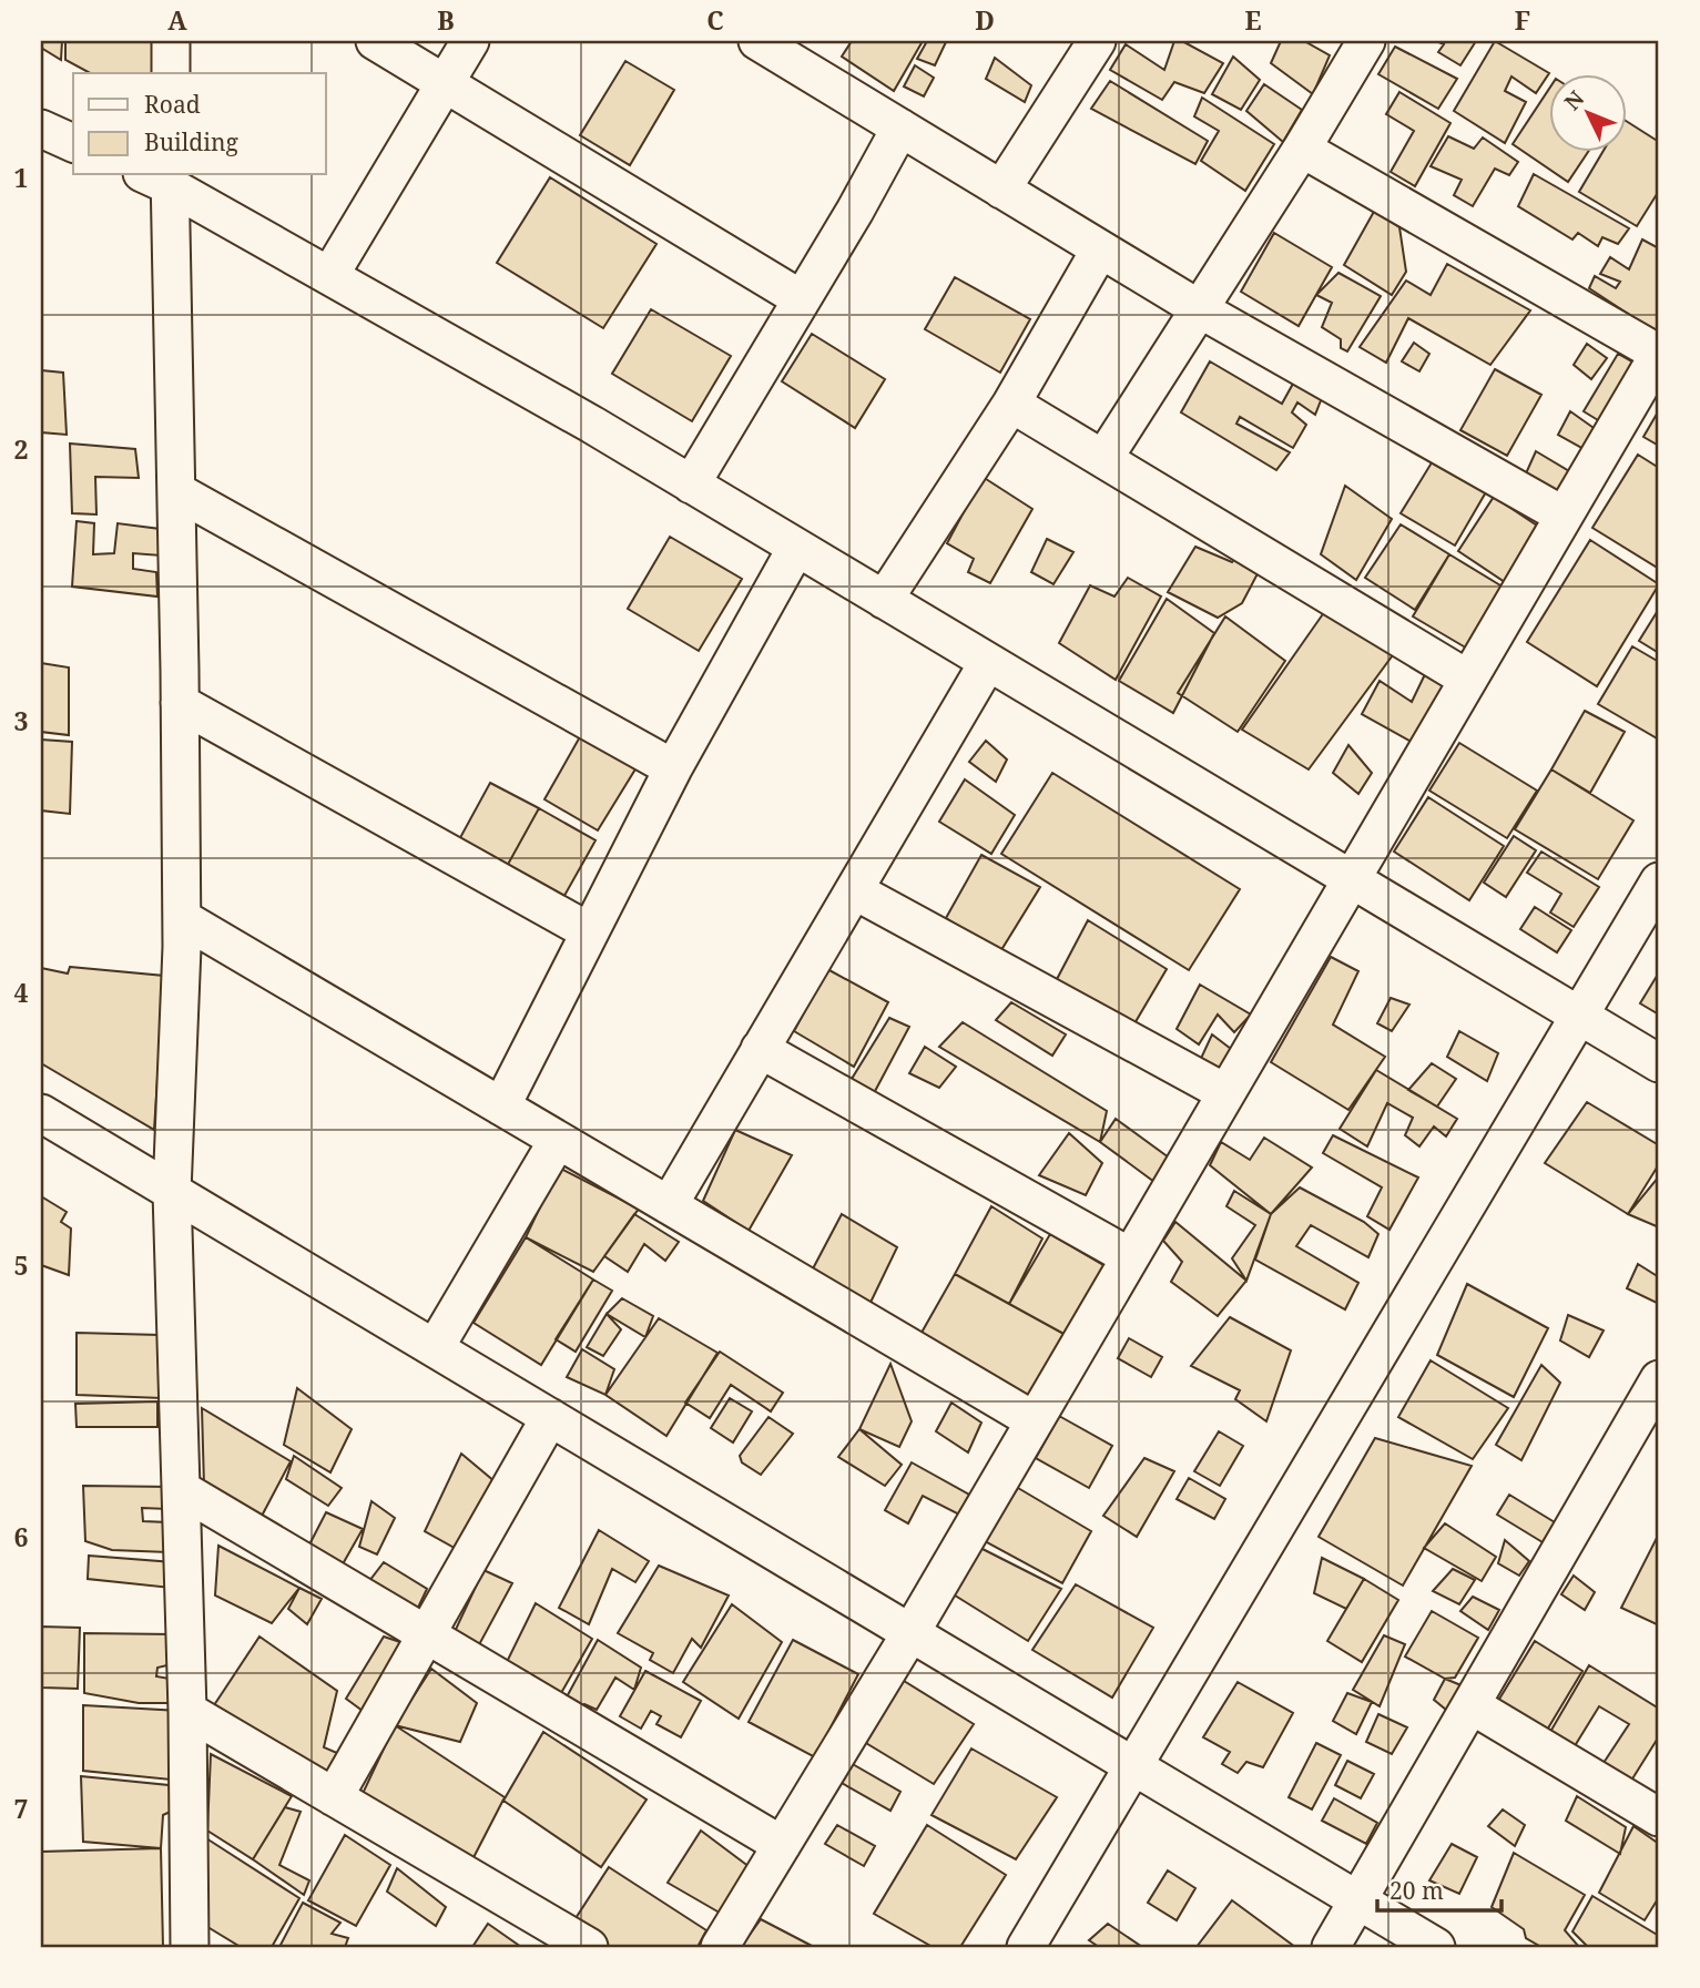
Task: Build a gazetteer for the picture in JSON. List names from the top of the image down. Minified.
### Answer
{"legend":["Road","Building"],"scale_bar":"20 m","north":"top left","grid":{"columns":["A","B","C","D","E","F"],"rows":["1","2","3","4","5","6","7"]}}
